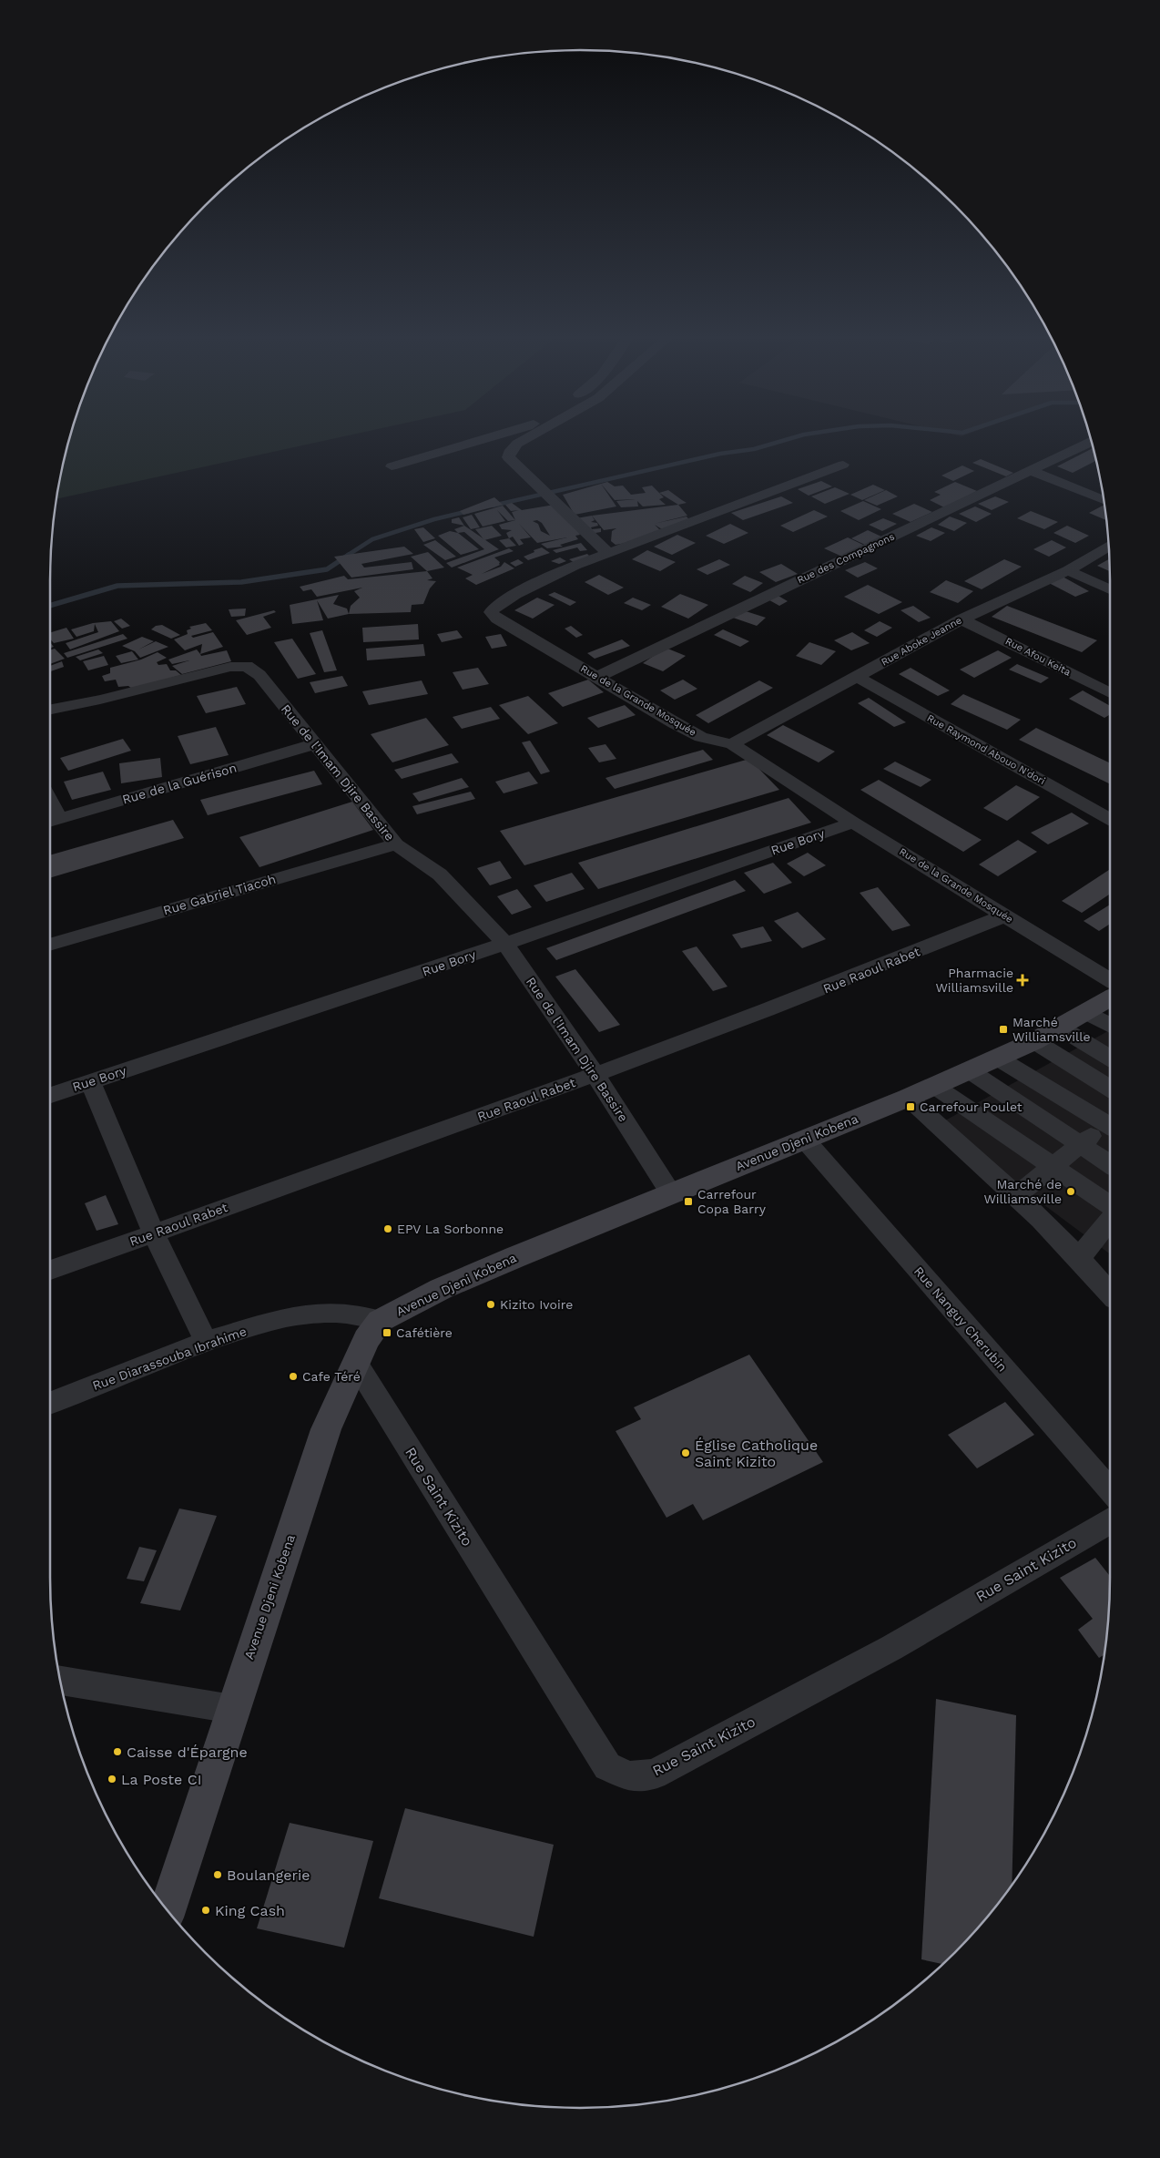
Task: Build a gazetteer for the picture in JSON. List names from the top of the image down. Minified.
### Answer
{"streets":{"street":["Rue des Compagnons","Rue Aboke Jeanne","Rue Afou Keita","Rue de la Grande Mosquée","Rue Raymond Abouo N'dori","Rue de l'Imam Djire Bassire","Rue de la Guérison","Rue Bory","Rue Gabriel Tiacoh","Rue Raoul Rabet","Avenue Djeni Kobena","Rue Nanguy Cherubin","Rue Diarassouba Ibrahime","Rue Saint Kizito"]},"crossings":[["Rue des Compagnons","Rue de la Grande Mosquée"],["Rue Aboke Jeanne","Rue Afou Keita"],["Rue Aboke Jeanne","Rue de la Grande Mosquée"],["Rue Aboke Jeanne","Rue Raymond Abouo N'dori"],["Rue de la Grande Mosquée","Rue Bory"],["Rue de la Grande Mosquée","Rue Raoul Rabet"],["Rue de l'Imam Djire Bassire","Rue de la Guérison"],["Rue de l'Imam Djire Bassire","Rue Bory"],["Rue de l'Imam Djire Bassire","Rue Gabriel Tiacoh"],["Rue de l'Imam Djire Bassire","Rue Raoul Rabet"],["Rue de l'Imam Djire Bassire","Avenue Djeni Kobena"],["Avenue Djeni Kobena","Rue Nanguy Cherubin"],["Avenue Djeni Kobena","Rue Diarassouba Ibrahime"],["Avenue Djeni Kobena","Rue Saint Kizito"]],"places":{"health":["Pharmacie Williamsville"],"transit":["Marché Williamsville","Carrefour Poulet","Carrefour Copa Barry","Cafétière"],"other":["Marché de Williamsville","EPV La Sorbonne","Kizito Ivoire","Cafe Téré","Église Catholique Saint Kizito","Caisse d'Épargne","La Poste CI","Boulangerie","King Cash"]}}
